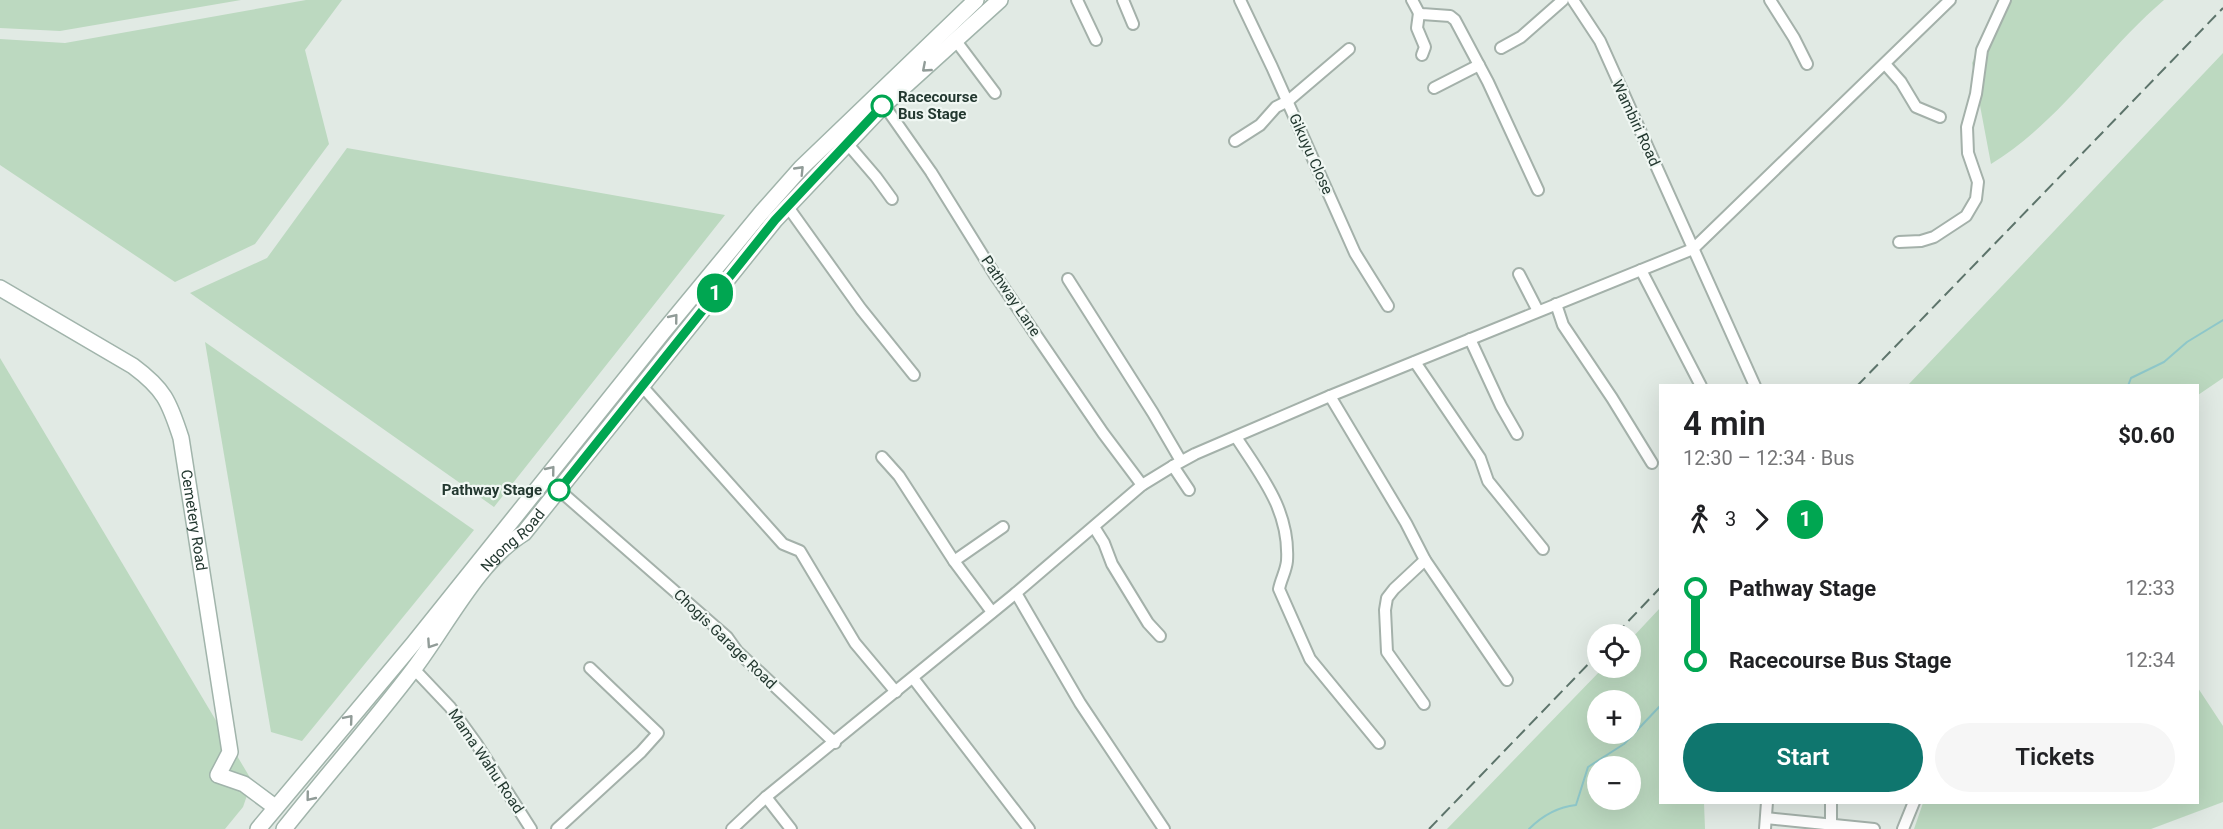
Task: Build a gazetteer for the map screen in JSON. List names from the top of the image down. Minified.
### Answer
{"streets":{"main road":["Cemetery Road","Ngong Road"],"street":["Wambiri Road","Gikuyu Close","Pathway Lane","Chogis Garage Road","Mama Wahu Road"]},"crossings":[["Pathway Lane","Ngong Road"],["Cemetery Road","Ngong Road"],["Ngong Road","Chogis Garage Road"],["Ngong Road","Mama Wahu Road"]],"places":["Racecourse Bus Stage","Pathway Stage"],"lines":["bus line 1"],"page":{"on_map":"1","heading":["4 min","12:30 – 12:34 · Bus","$0.60"],"legs":["3","1"],"list":[{"name":"Pathway Stage","value":"12:33"},{"name":"Racecourse Bus Stage","value":"12:34"}],"map_buttons":["+","−"],"buttons":["Start","Tickets"]}}
